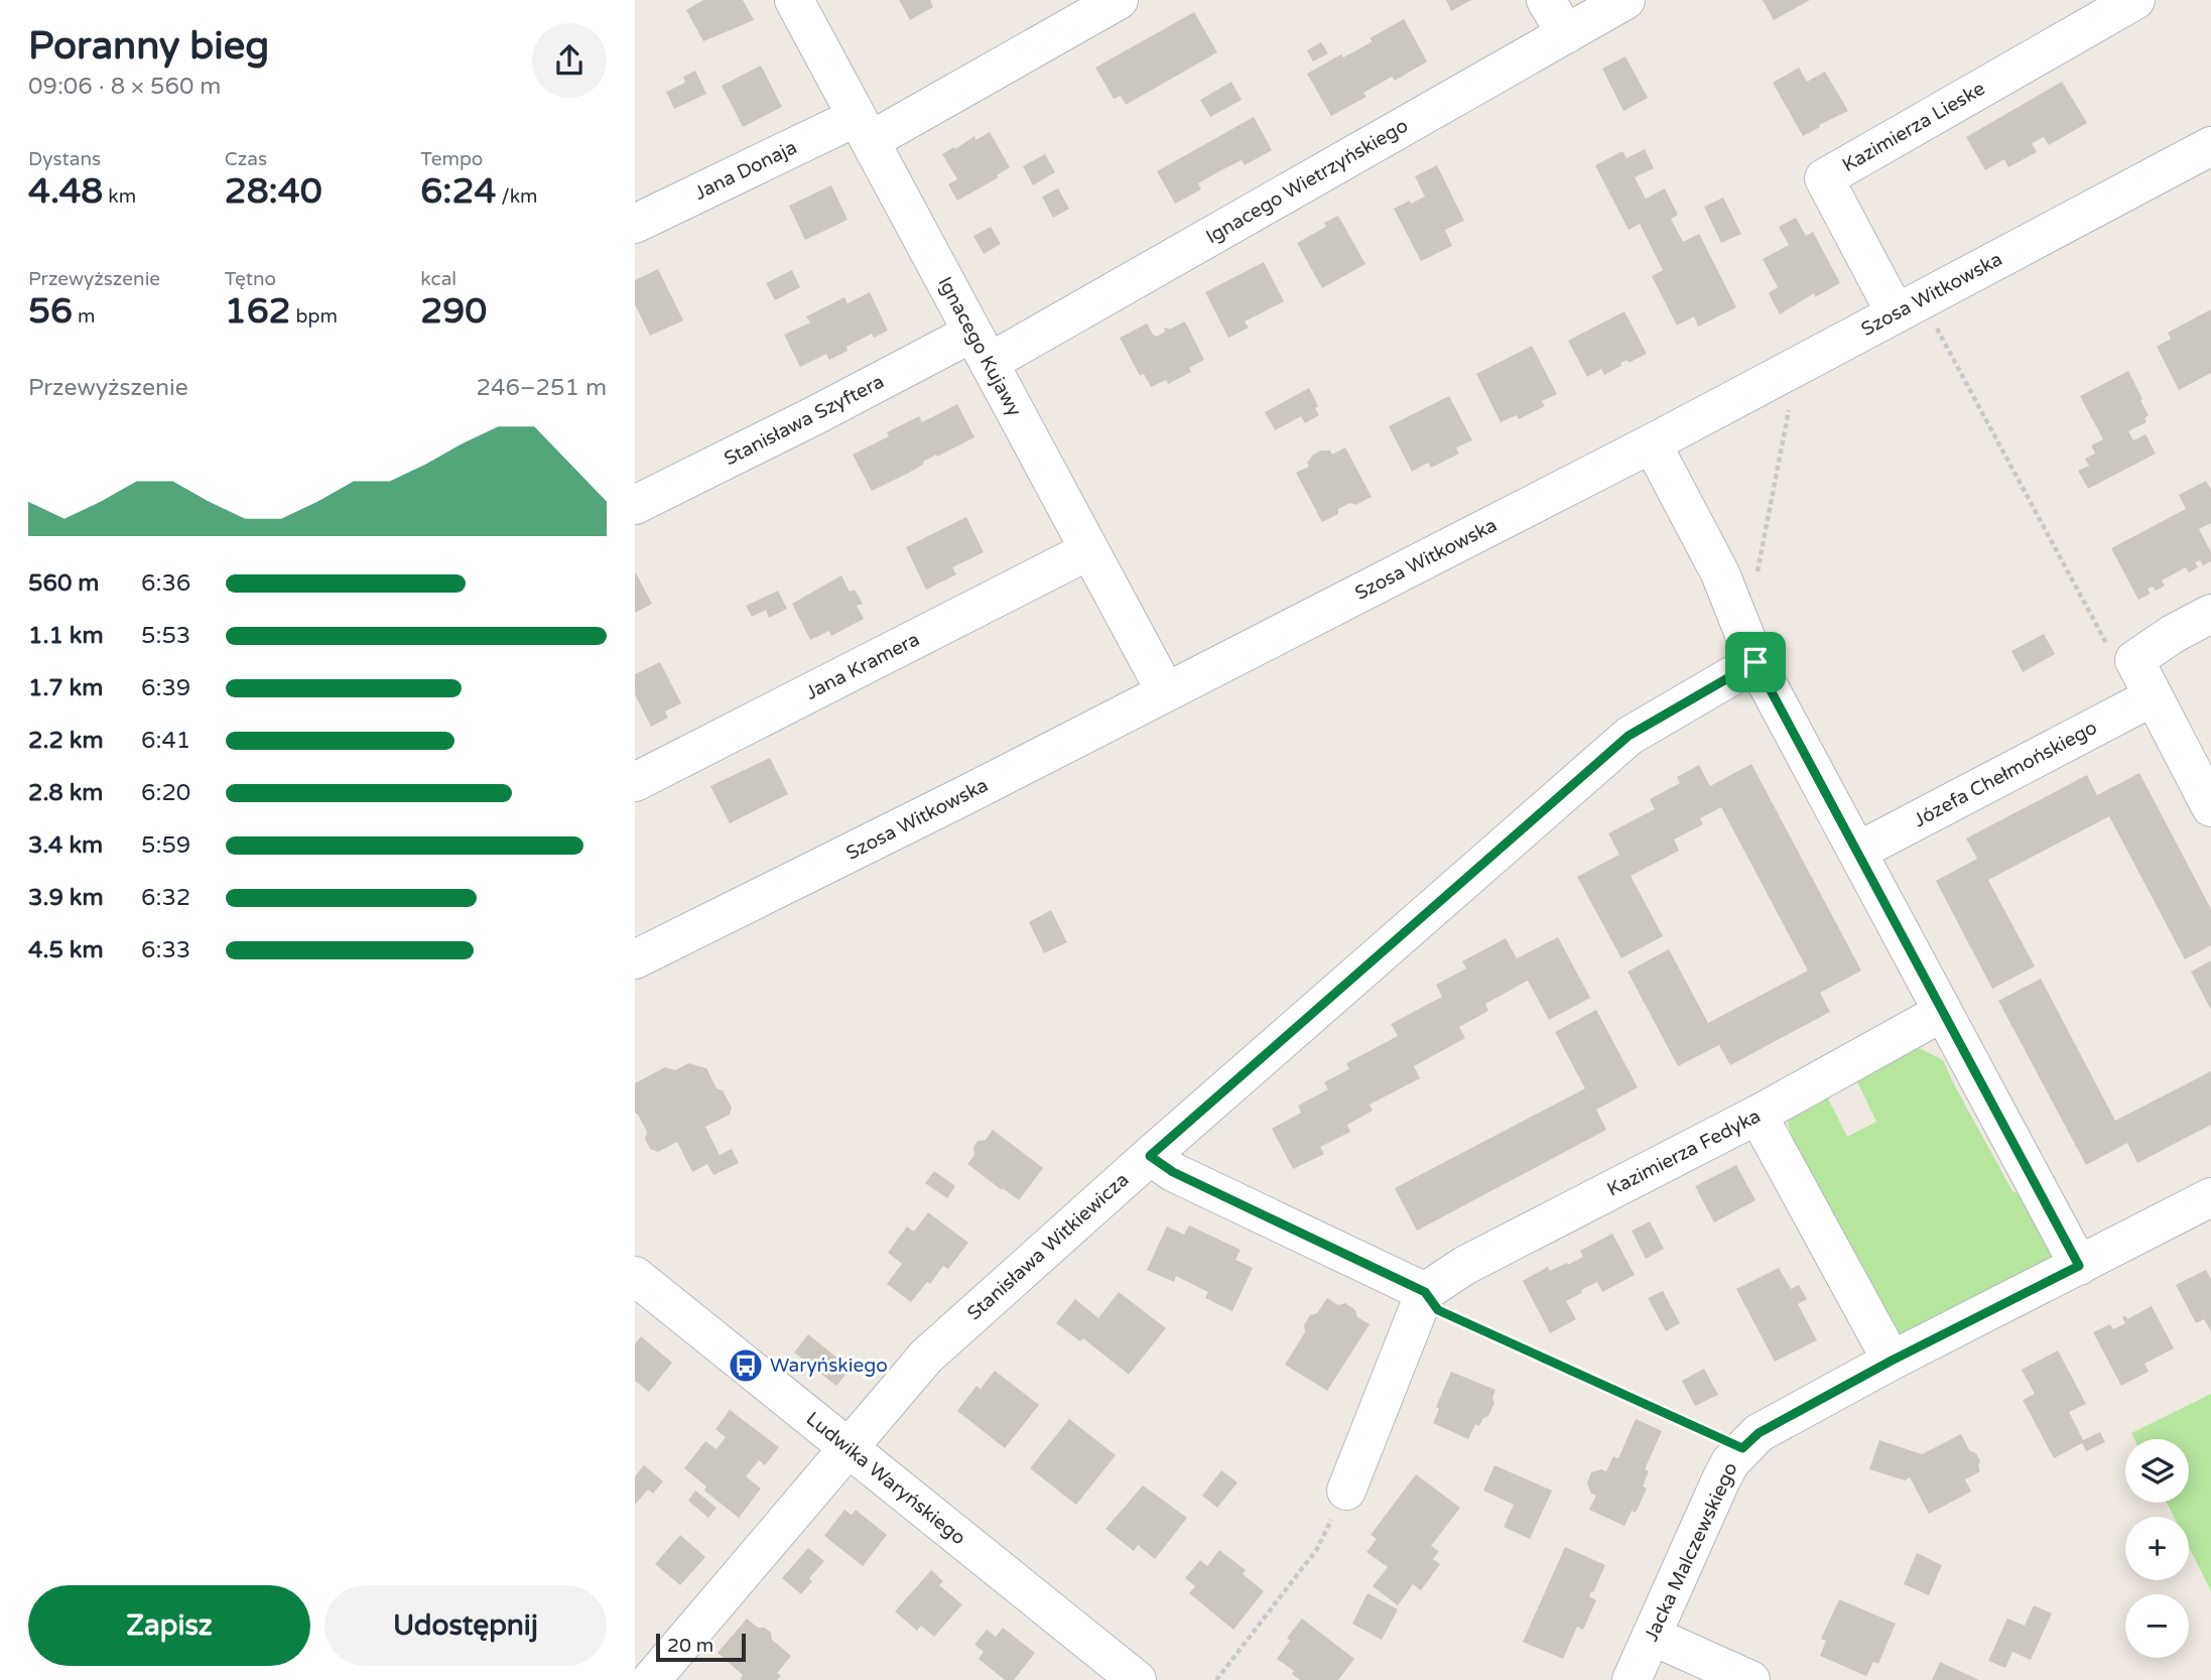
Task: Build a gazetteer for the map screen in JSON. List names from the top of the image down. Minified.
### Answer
{"streets":{"street":["Kazimierza Lieske","Jana Donaja","Ignacego Wietrzyńskiego","Szosa Witkowska","Ignacego Kujawy","Stanisława Szyftera","Jana Kramera","Józefa Chełmońskiego","Kazimierza Fedyka","Stanisława Witkiewicza","Ludwika Waryńskiego","Jacka Malczewskiego"]},"crossings":[["Kazimierza Lieske","Szosa Witkowska"],["Jana Donaja","Ignacego Kujawy"],["Ignacego Wietrzyńskiego","Ignacego Kujawy"],["Ignacego Wietrzyńskiego","Stanisława Szyftera"],["Szosa Witkowska","Ignacego Kujawy"],["Ignacego Kujawy","Stanisława Szyftera"],["Ignacego Kujawy","Jana Kramera"],["Stanisława Witkiewicza","Ludwika Waryńskiego"]],"places":{"bus stop":["Waryńskiego"]},"scale_bar":"20 m","page":{"heading":["Poranny bieg","09:06 · 8 × 560 m"],"stats":[["Dystans","4.48 km"],["Czas","28:40"],["Tempo","6:24 /km"],["Przewyższenie","56 m"],["Tętno","162 bpm"],["kcal","290"]],"chart":["Przewyższenie","246–251 m"],"list":[{"name":"560 m","note":"6:36"},{"name":"1.1 km","note":"5:53"},{"name":"1.7 km","note":"6:39"},{"name":"2.2 km","note":"6:41"},{"name":"2.8 km","note":"6:20"},{"name":"3.4 km","note":"5:59"},{"name":"3.9 km","note":"6:32"},{"name":"4.5 km","note":"6:33"}],"map_buttons":["+","−"],"buttons":["Zapisz","Udostępnij"],"scale":"20 m"}}
